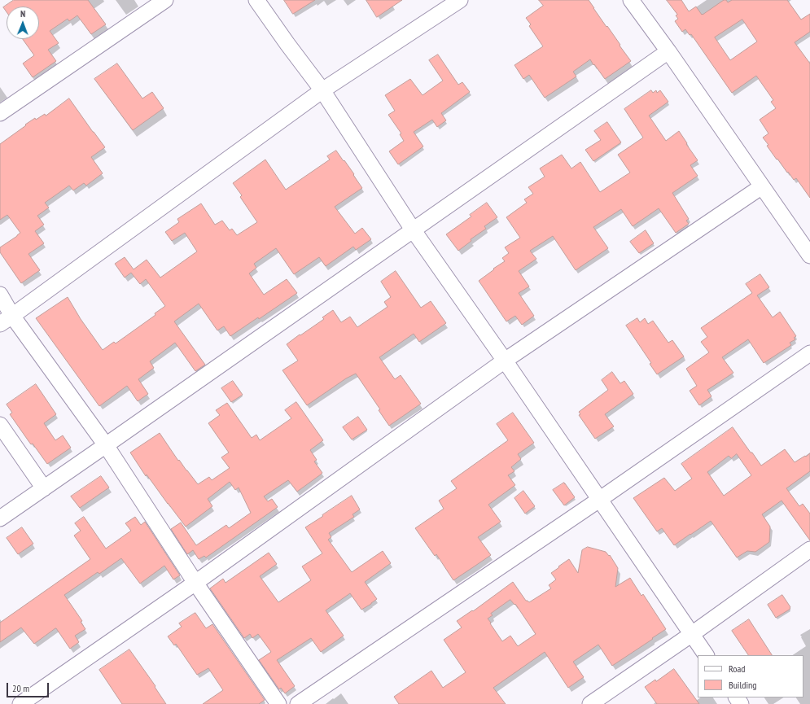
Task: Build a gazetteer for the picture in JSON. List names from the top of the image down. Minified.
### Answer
{"legend":["Road","Building"],"scale_bar":"20 m","north":"top"}
